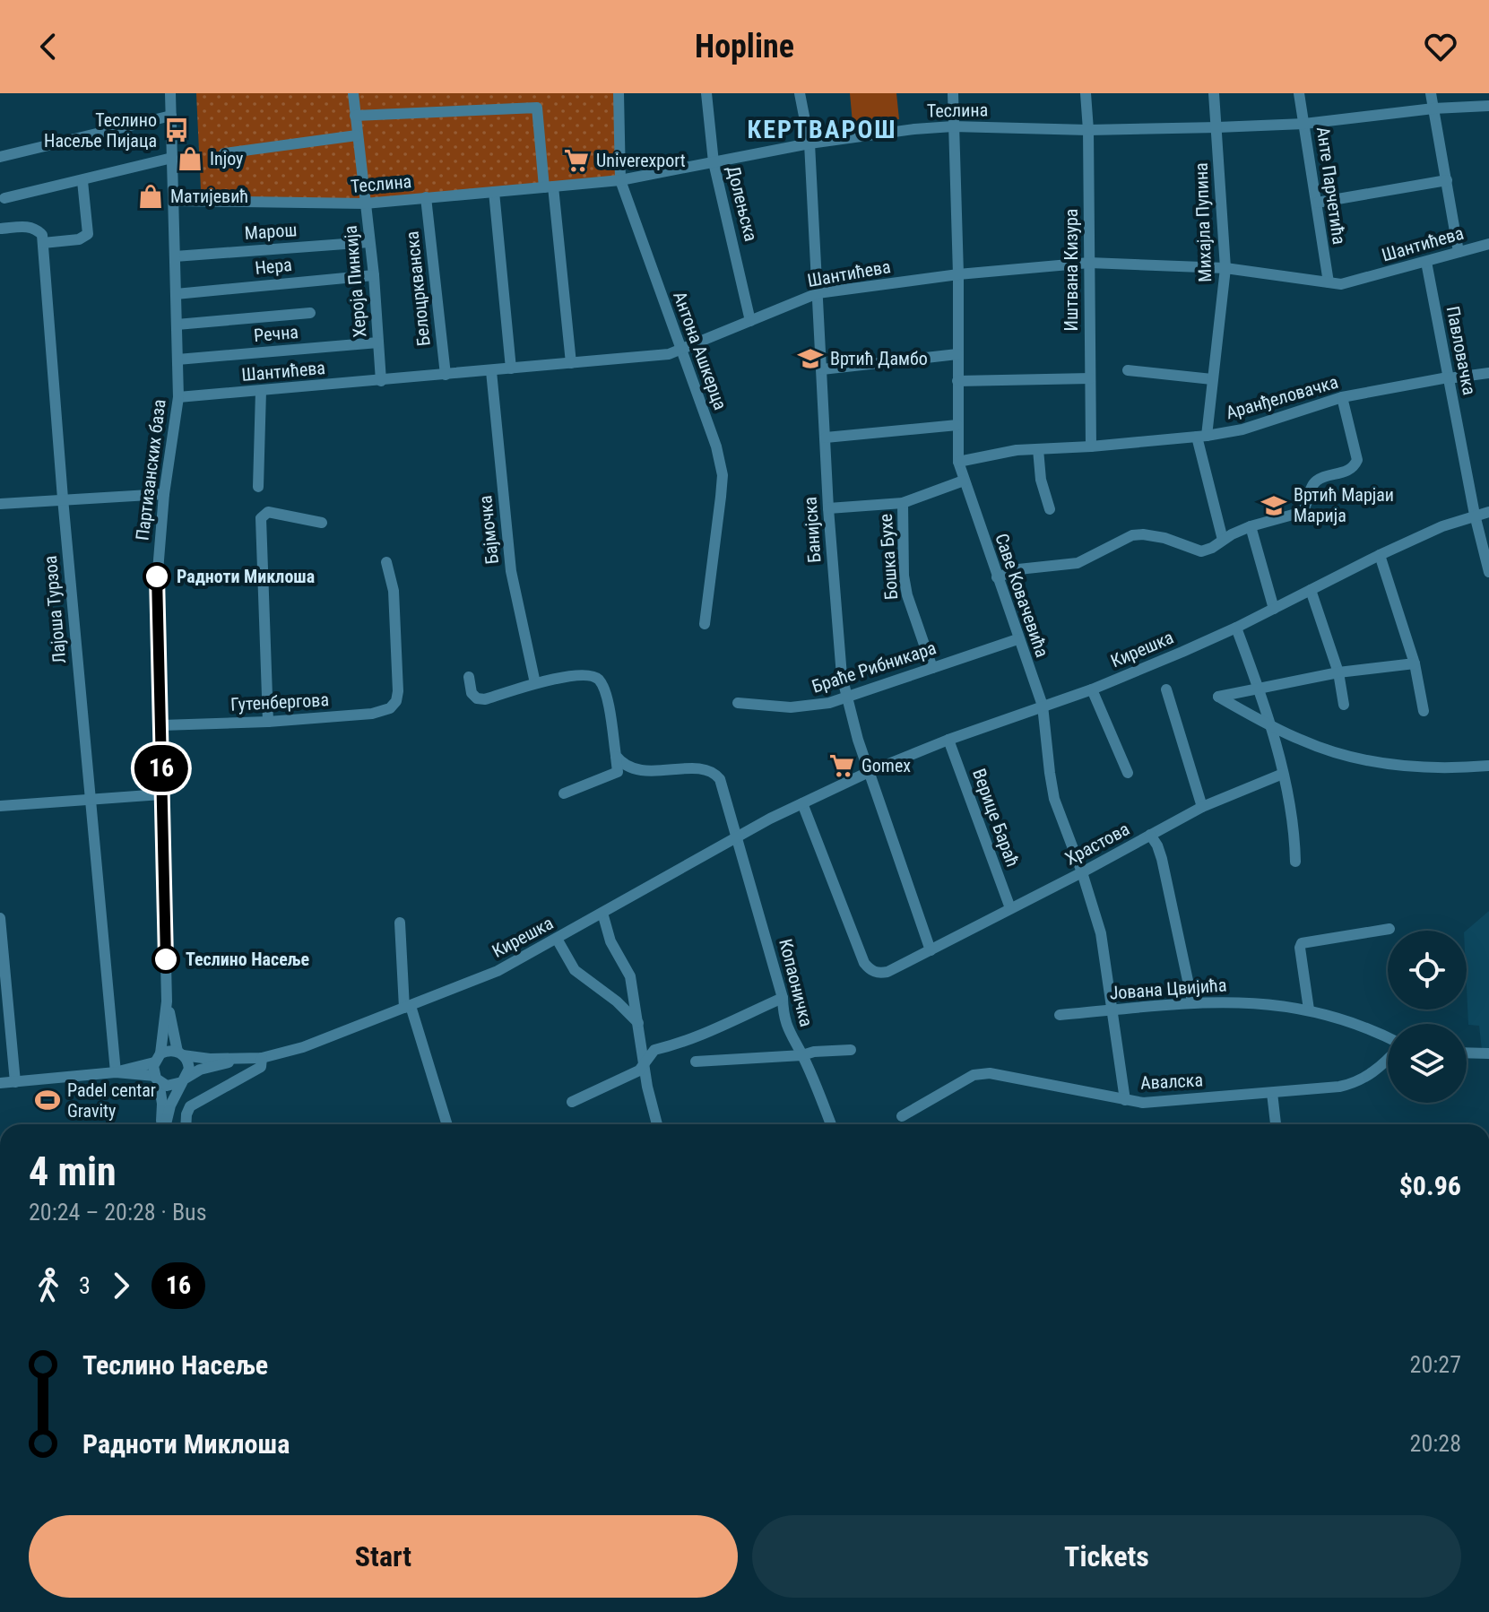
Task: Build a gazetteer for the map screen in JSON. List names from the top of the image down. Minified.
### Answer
{"streets":{"street":["Теслина","Анте Парчетића","Долењска","Михајла Пупина","Марош","Шантићева","Нера","Иштвана Кизура","Хероја Пинкија","Белоцркванска","Речна","Антона Ашкерца","Павловачка","Аранђеловачка","Партизанских база","Бајмочка","Банијска","Бошка Бухе","Саве Ковачевића","Лајоша Турзоа","Кирешка","Браће Рибникара","Гутенбергова","Верице Бараћ","Храстова","Копаоничка","Јована Цвијића","Авалска"]},"crossings":[["Теслина","Анте Парчетића"],["Теслина","Долењска"],["Теслина","Михајла Пупина"],["Теслина","Иштвана Кизура"],["Теслина","Хероја Пинкија"],["Теслина","Белоцркванска"],["Теслина","Антона Ашкерца"],["Теслина","Партизанских база"],["Теслина","Банијска"],["Теслина","Саве Ковачевића"],["Анте Парчетића","Шантићева"],["Долењска","Шантићева"],["Михајла Пупина","Шантићева"],["Михајла Пупина","Аранђеловачка"],["Марош","Хероја Пинкија"],["Марош","Партизанских база"],["Шантићева","Иштвана Кизура"],["Шантићева","Хероја Пинкија"],["Шантићева","Белоцркванска"],["Шантићева","Антона Ашкерца"],["Шантићева","Павловачка"],["Шантићева","Партизанских база"],["Шантићева","Бајмочка"],["Шантићева","Банијска"],["Шантићева","Саве Ковачевића"],["Нера","Хероја Пинкија"],["Нера","Партизанских база"],["Иштвана Кизура","Аранђеловачка"],["Хероја Пинкија","Речна"],["Речна","Партизанских база"],["Павловачка","Аранђеловачка"],["Павловачка","Кирешка"],["Аранђеловачка","Саве Ковачевића"],["Партизанских база","Кирешка"],["Партизанских база","Гутенбергова"],["Банијска","Кирешка"],["Банијска","Браће Рибникара"],["Банијска","Храстова"],["Бошка Бухе","Саве Ковачевића"],["Бошка Бухе","Браће Рибникара"],["Саве Ковачевића","Кирешка"],["Саве Ковачевића","Браће Рибникара"],["Саве Ковачевића","Храстова"],["Саве Ковачевића","Јована Цвијића"],["Саве Ковачевића","Авалска"],["Кирешка","Верице Бараћ"],["Кирешка","Копаоничка"],["Верице Бараћ","Храстова"]],"districts":["КЕРТВАРОШ"],"places":{"bus stop":["Теслино Насеље Пијаца"],"shop":["Injoy","Матијевић"],"supermarket":["Univerexport","Gomex"],"school or university":["Вртић Дамбо","Вртић Марјаи Марија"],"other":["Радноти Миклоша","Теслино Насеље"],"sports":["Padel centar Gravity"]},"lines":["bus line 16"],"page":{"header":"Hopline","on_map":"16","heading":["4 min","20:24 – 20:28 · Bus","$0.96"],"legs":["3","16"],"list":[{"name":"Теслино Насеље","value":"20:27"},{"name":"Радноти Миклоша","value":"20:28"}],"buttons":["Start","Tickets"]}}
